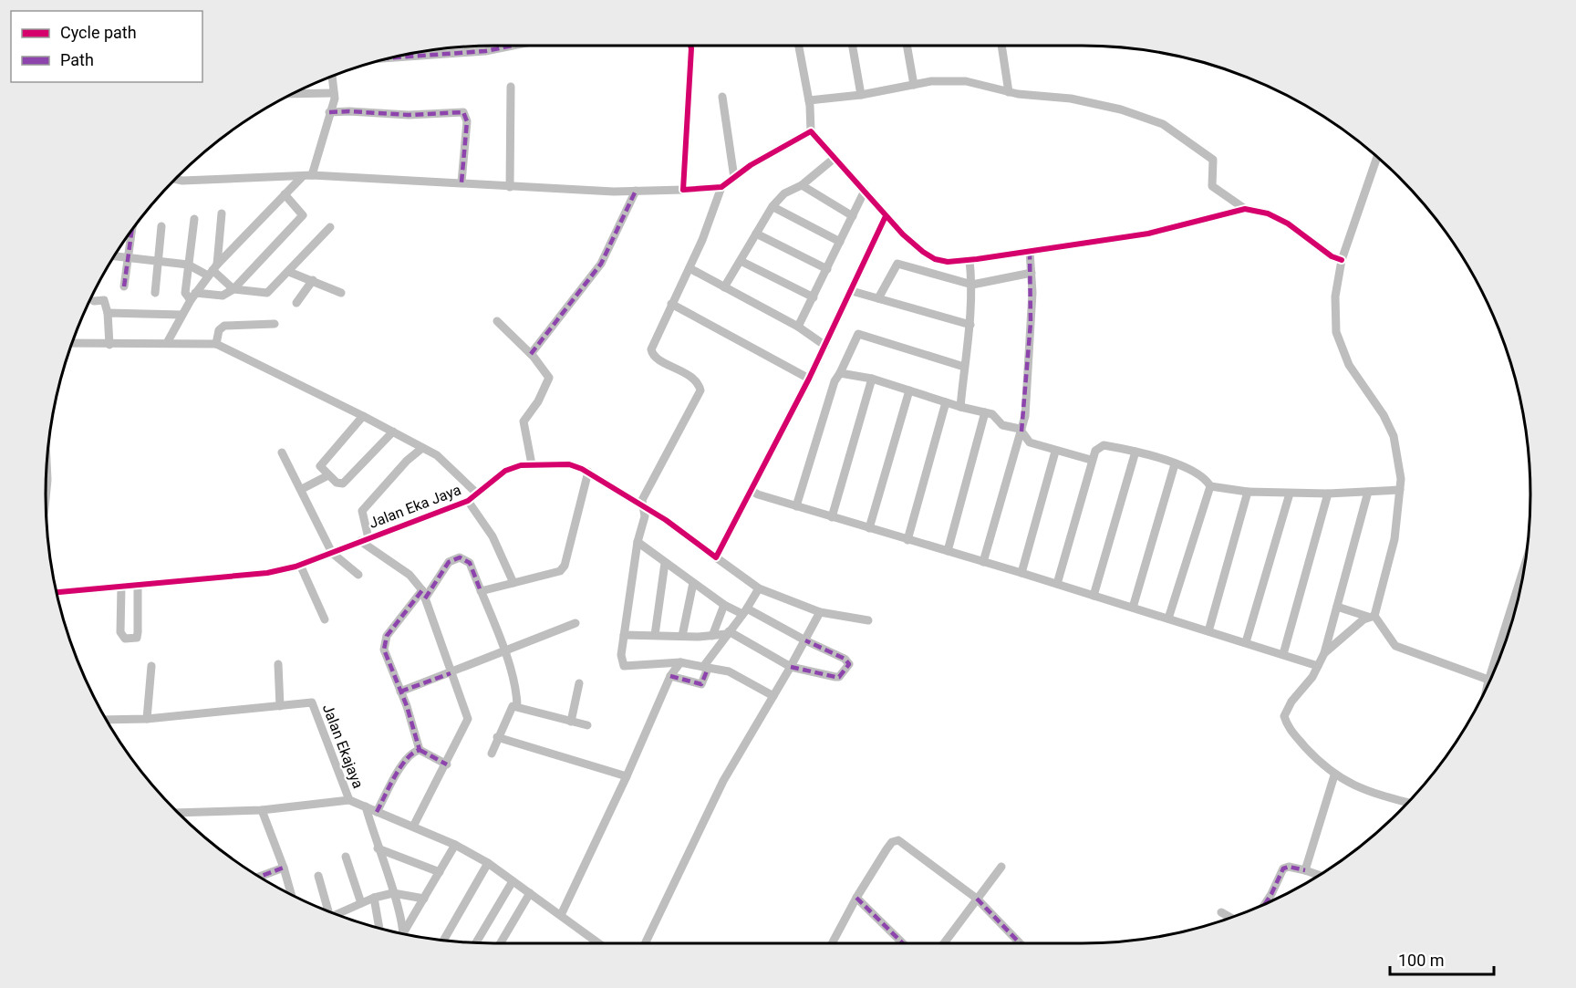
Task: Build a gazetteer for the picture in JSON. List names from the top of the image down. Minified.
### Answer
{"streets":{"street":["Jalan Eka Jaya","Jalan Ekajaya"]},"legend":["Cycle path","Path"],"scale_bar":"100 m"}
